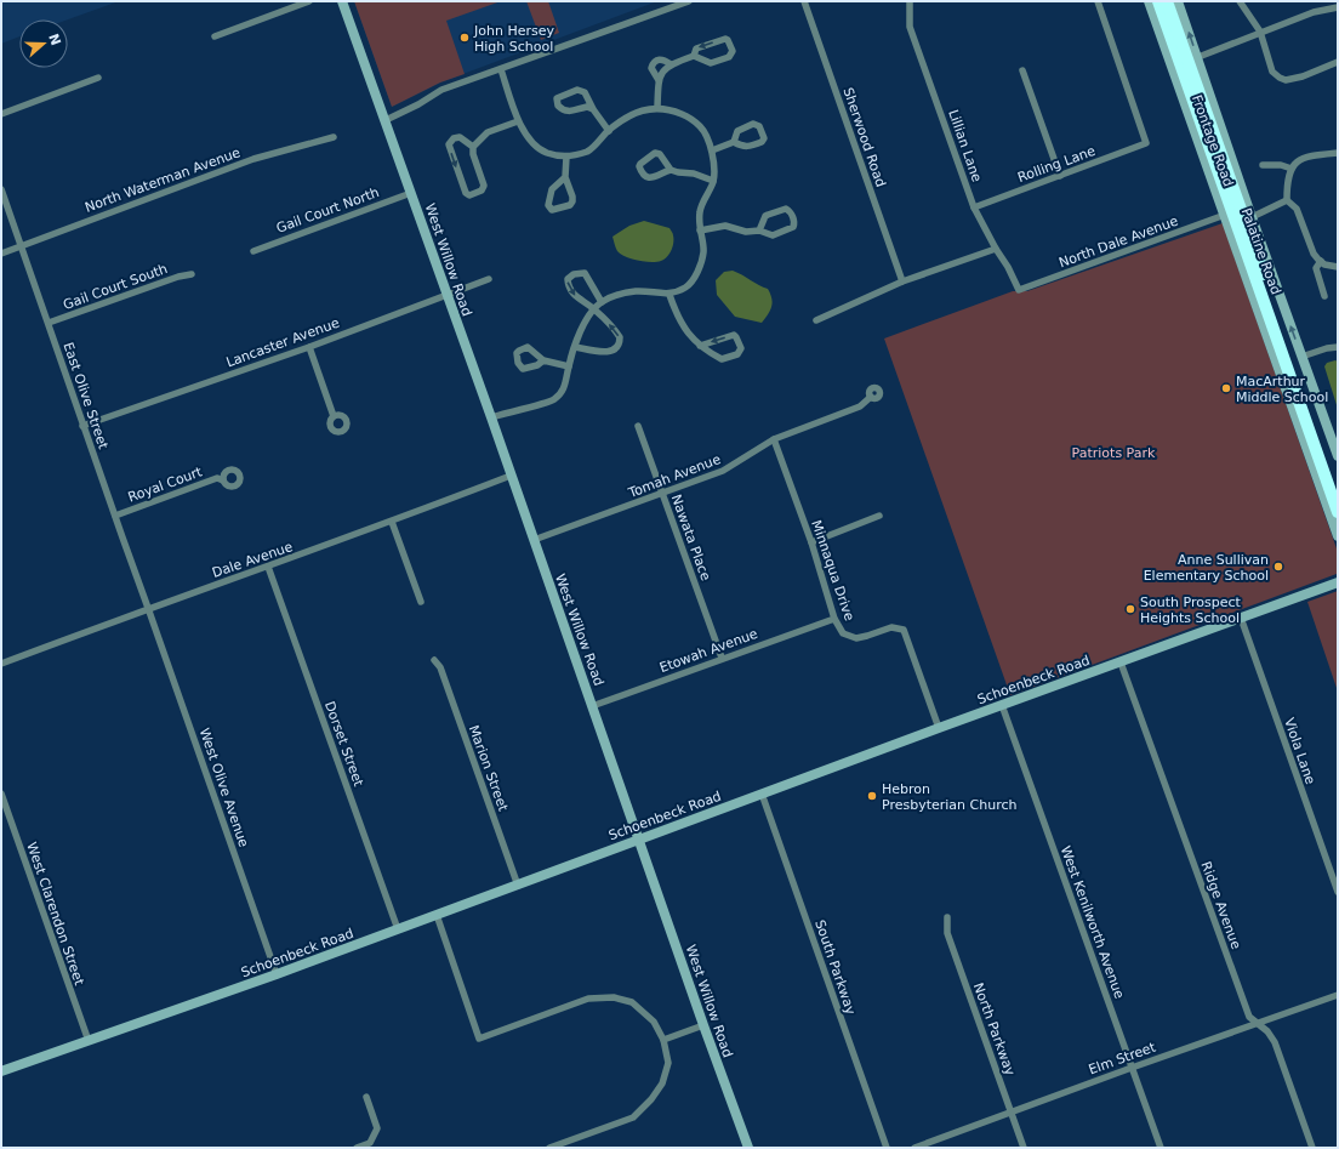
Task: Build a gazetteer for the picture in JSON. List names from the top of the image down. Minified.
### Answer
{"streets":{"highway":["Palatine Road"],"street":["Sherwood Road","Frontage Road","Lillian Lane","Rolling Lane","North Waterman Avenue","Gail Court North","North Dale Avenue","West Willow Road","Gail Court South","Lancaster Avenue","East Olive Street","Tomah Avenue","Royal Court","Nawata Place","Dale Avenue","Minnaqua Drive","Etowah Avenue","Schoenbeck Road","Dorset Street","Viola Lane","Marion Street","West Olive Avenue","Ridge Avenue","West Clarendon Street","West Kenilworth Avenue","South Parkway","North Parkway","Elm Street"]},"crossings":[["Frontage Road","North Dale Avenue"],["Lillian Lane","Rolling Lane"],["Lillian Lane","North Dale Avenue"],["North Waterman Avenue","East Olive Street"],["Gail Court North","West Willow Road"],["West Willow Road","Lancaster Avenue"],["West Willow Road","Tomah Avenue"],["West Willow Road","Dale Avenue"],["West Willow Road","Etowah Avenue"],["West Willow Road","Schoenbeck Road"],["Gail Court South","East Olive Street"],["Lancaster Avenue","East Olive Street"],["East Olive Street","Royal Court"],["East Olive Street","Dale Avenue"],["East Olive Street","West Olive Avenue"],["Tomah Avenue","Nawata Place"],["Tomah Avenue","Minnaqua Drive"],["Nawata Place","Etowah Avenue"],["Dale Avenue","Dorset Street"],["Dale Avenue","West Olive Avenue"],["Minnaqua Drive","Etowah Avenue"],["Minnaqua Drive","Schoenbeck Road"],["Schoenbeck Road","Dorset Street"],["Schoenbeck Road","Viola Lane"],["Schoenbeck Road","Marion Street"],["Schoenbeck Road","West Olive Avenue"],["Schoenbeck Road","Ridge Avenue"],["Schoenbeck Road","West Clarendon Street"],["Schoenbeck Road","West Kenilworth Avenue"],["Schoenbeck Road","South Parkway"],["Ridge Avenue","Elm Street"],["West Kenilworth Avenue","Elm Street"],["North Parkway","Elm Street"]],"parks":["Patriots Park"],"places":["John Hersey High School","MacArthur Middle School","Anne Sullivan Elementary School","South Prospect Heights School","Hebron Presbyterian Church"],"north":"right"}
